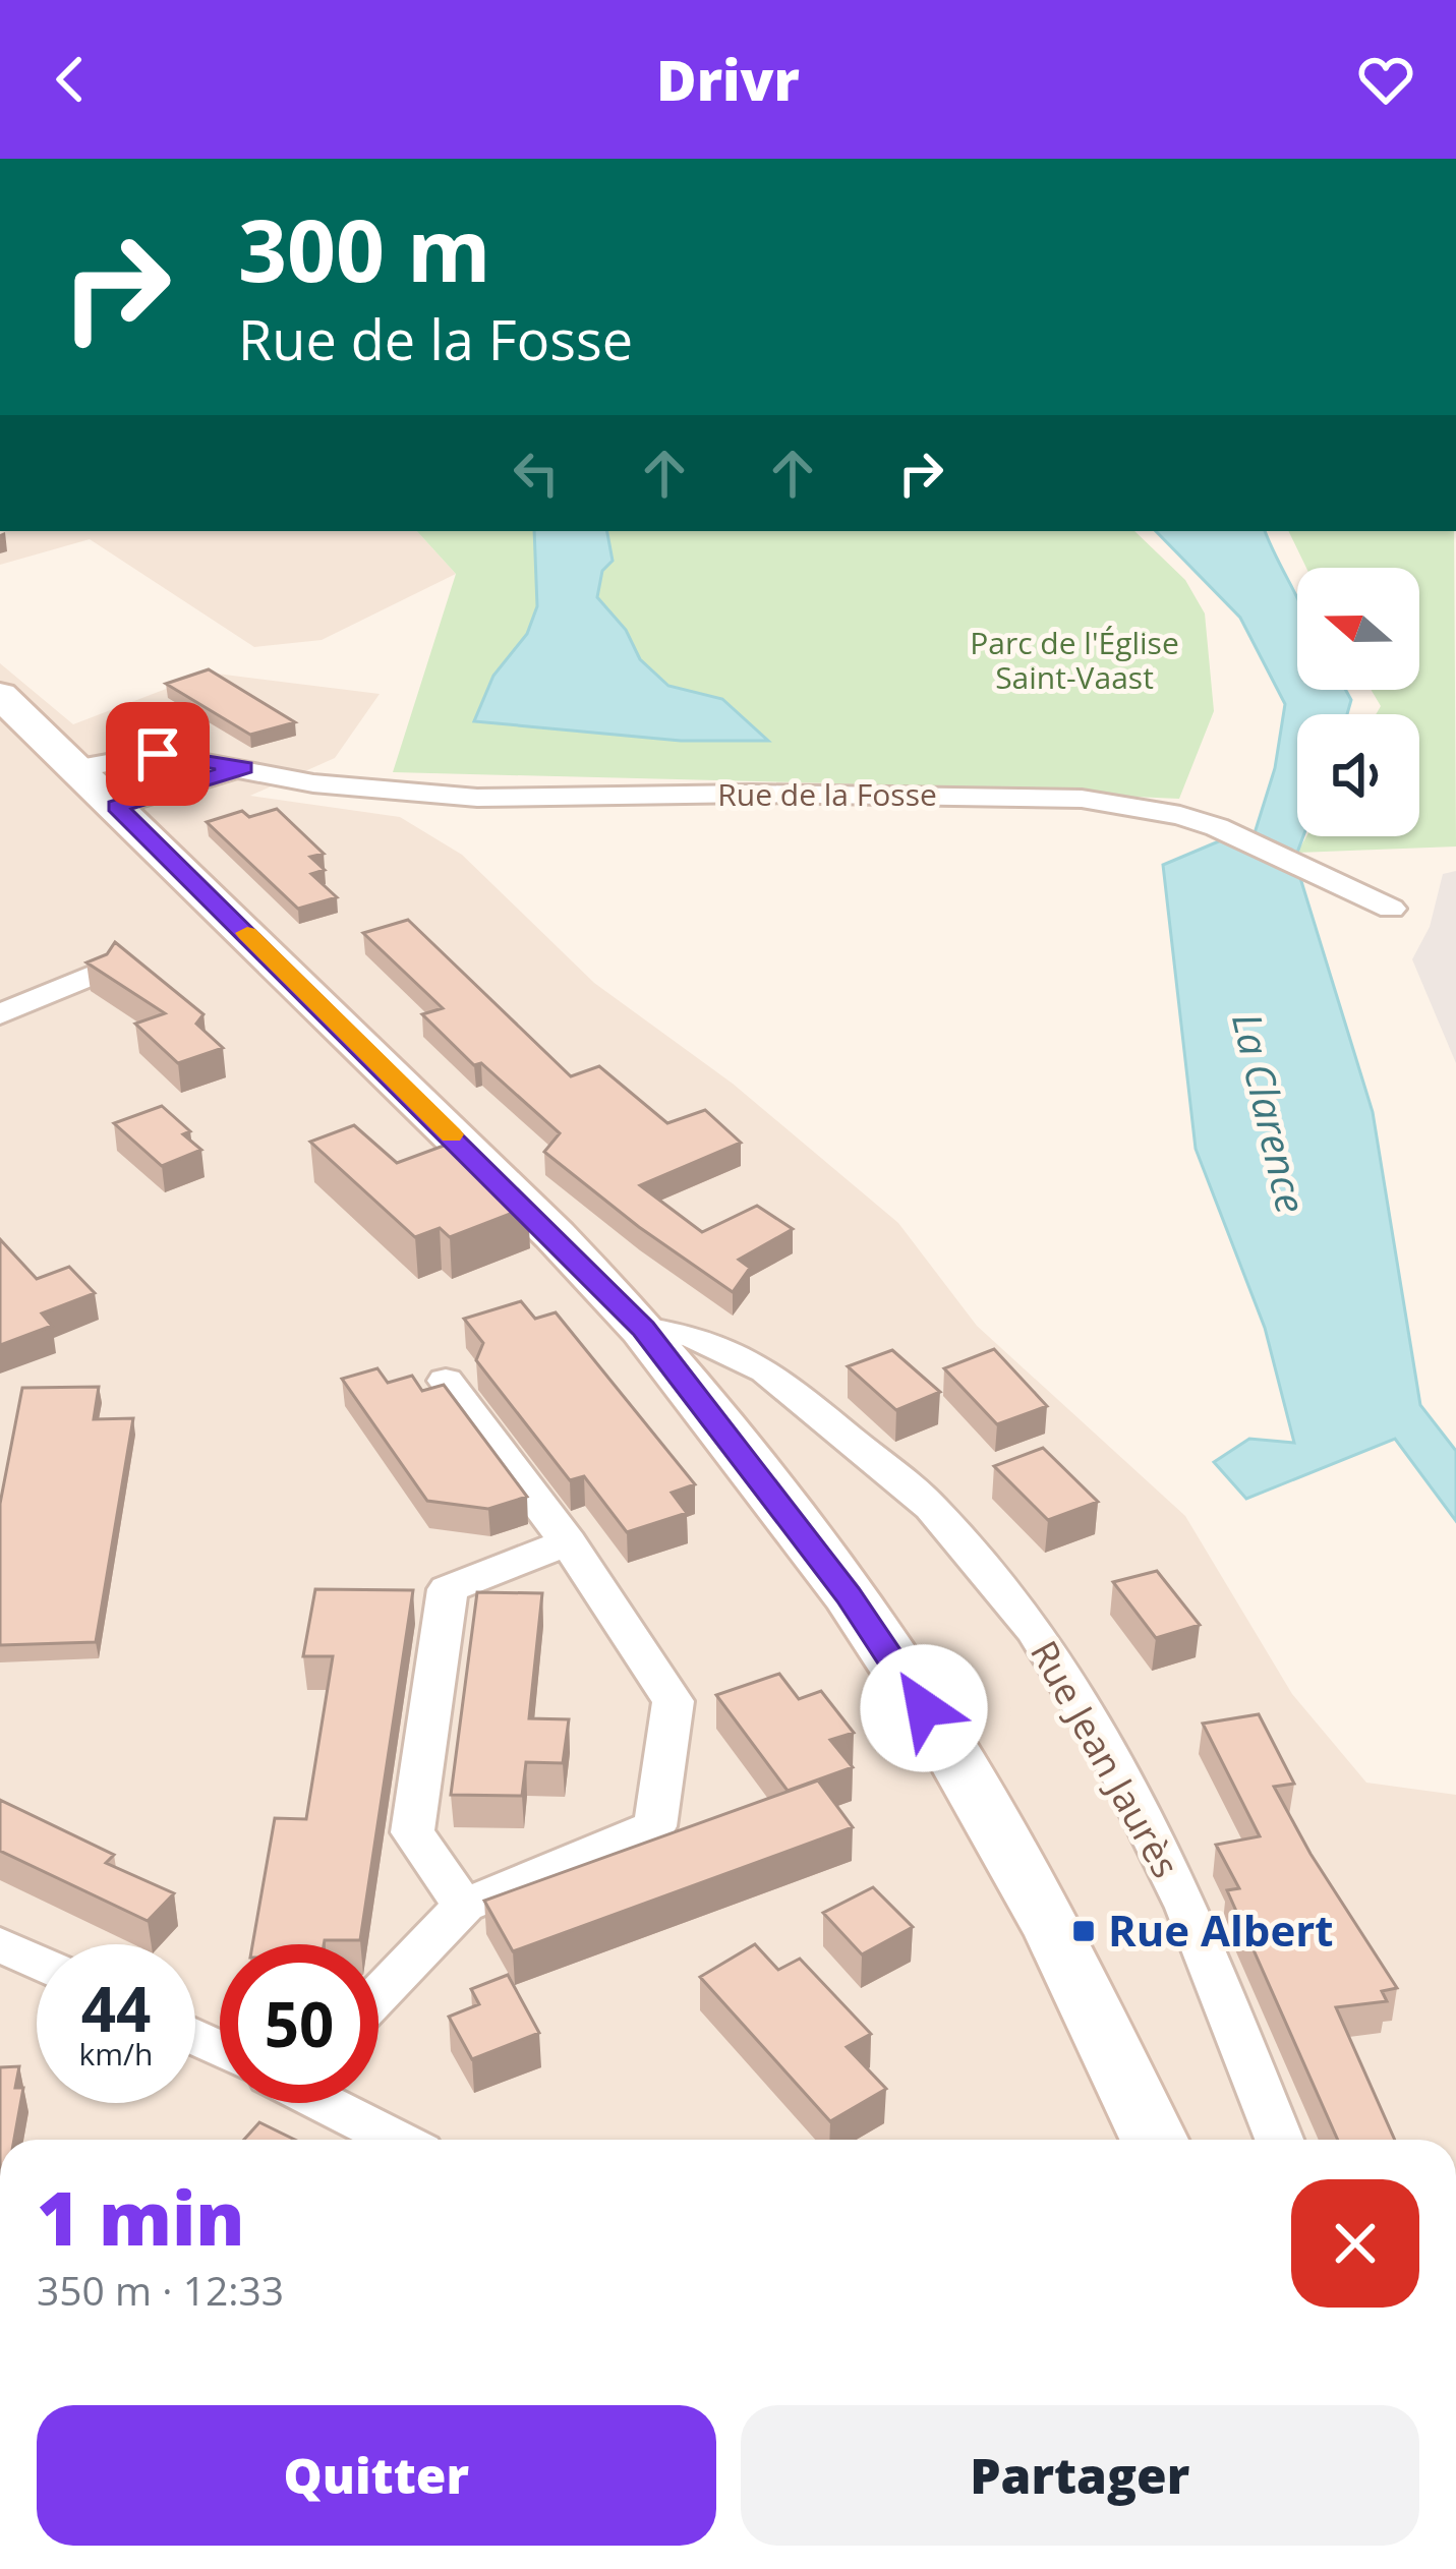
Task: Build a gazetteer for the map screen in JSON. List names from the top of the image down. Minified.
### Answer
{"streets":{"street":["Rue de la Fosse","Rue Jean Jaurès"]},"water":["La Clarence"],"parks":["Parc de l'Église Saint-Vaast"],"places":{"transit":["Rue Albert"]},"north":"left","page":{"header":"Drivr","turn":["300 m","Rue de la Fosse"],"speed":"44 km/h","limit":"50","heading":["1 min","350 m · 12:33"],"buttons":["Quitter","Partager"]}}
